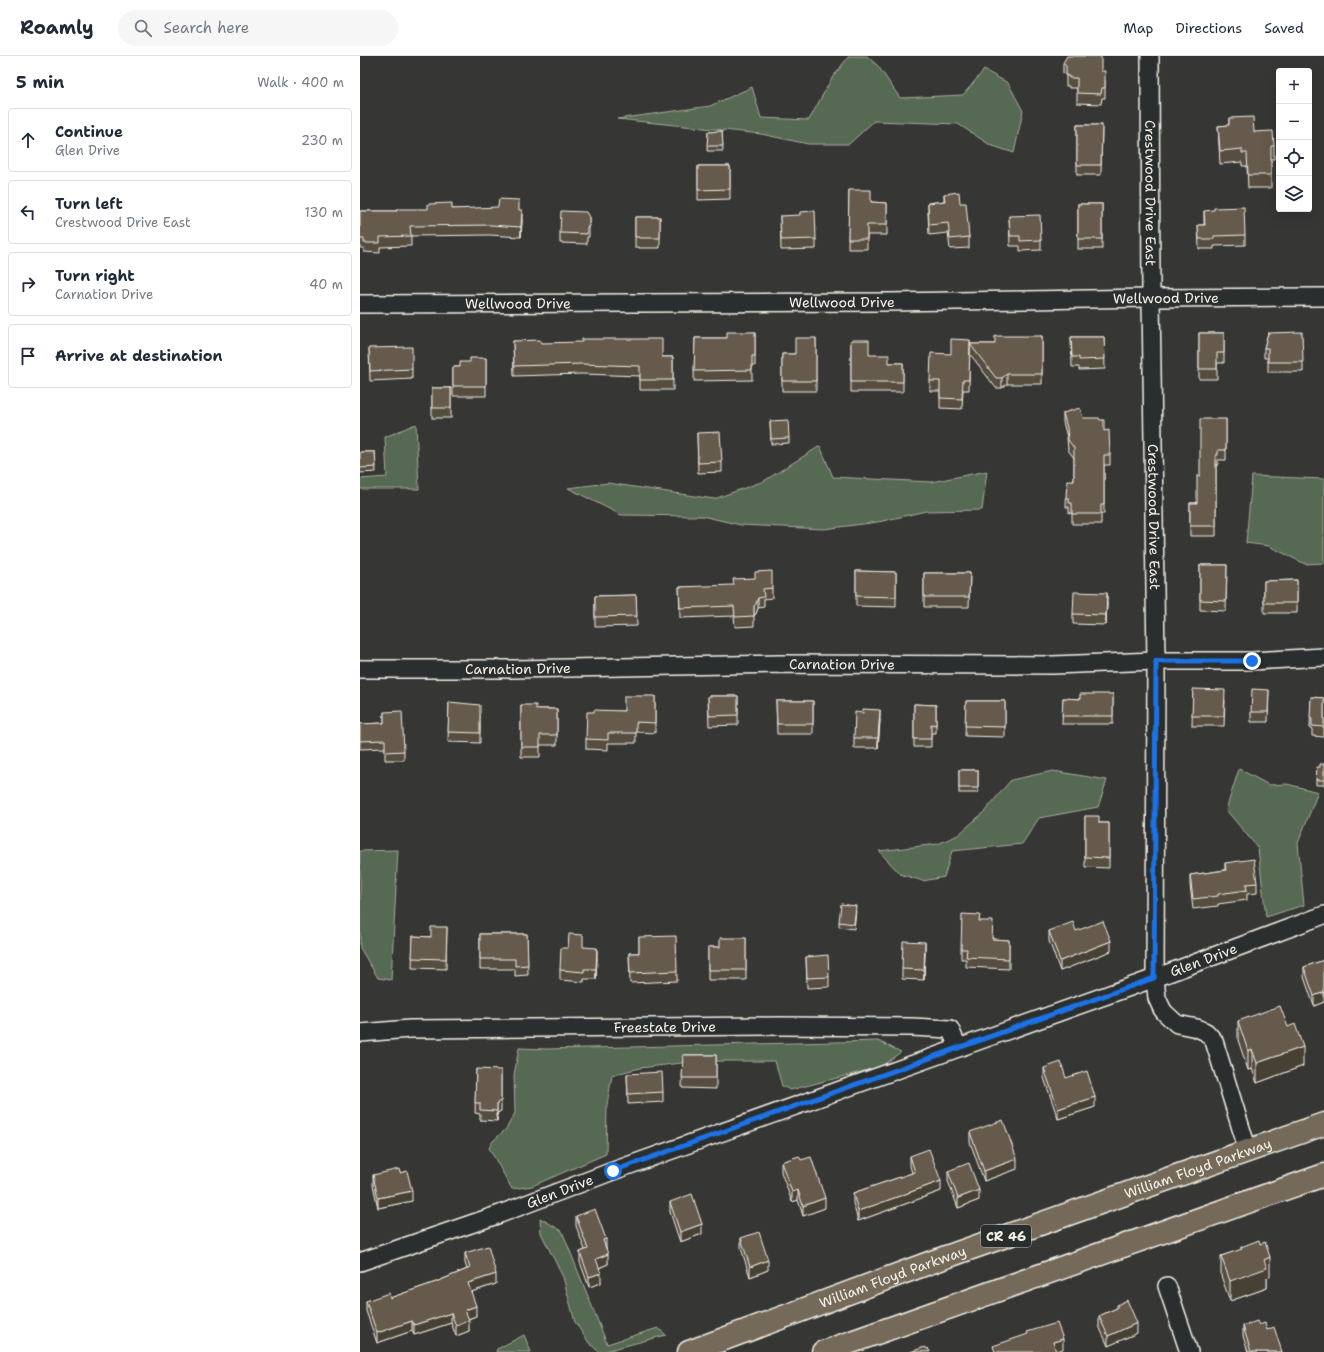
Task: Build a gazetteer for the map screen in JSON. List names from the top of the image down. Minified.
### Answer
{"streets":{"highway":["William Floyd Parkway","CR 46"],"street":["Crestwood Drive East","Wellwood Drive","Carnation Drive","Glen Drive","Freestate Drive"]},"crossings":[["Crestwood Drive East","Wellwood Drive"],["Crestwood Drive East","Carnation Drive"],["Crestwood Drive East","Glen Drive"],["Crestwood Drive East","William Floyd Parkway"],["Glen Drive","Freestate Drive"]],"page":{"header":"Roamly","search":"Search here","nav":["Map","Directions","Saved"],"heading":["5 min","Walk · 400 m"],"map_buttons":["+","−"],"list":[["Continue","Glen Drive","230 m"],["Turn left","Crestwood Drive East","130 m"],["Turn right","Carnation Drive","40 m"],"Arrive at destination"]}}
